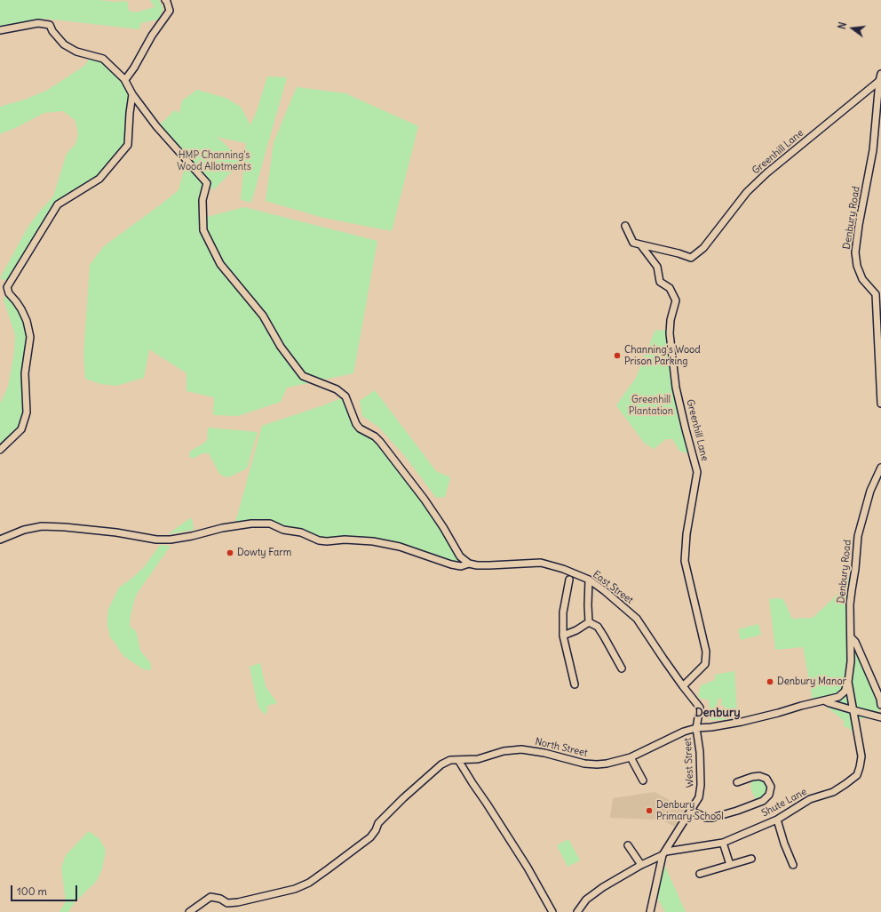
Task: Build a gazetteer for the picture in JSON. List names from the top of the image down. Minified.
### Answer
{"streets":{"street":["Greenhill Lane","Denbury Road","East Street","North Street","West Street","Shute Lane"]},"crossings":[["Greenhill Lane","Denbury Road"],["Greenhill Lane","East Street"],["Denbury Road","North Street"],["Denbury Road","Shute Lane"],["East Street","North Street"],["East Street","West Street"],["North Street","West Street"],["North Street","Shute Lane"],["West Street","Shute Lane"]],"districts":["Denbury"],"parks":["HMP Channing's Wood Allotments","Greenhill Plantation"],"places":["Channing's Wood Prison Parking","Dowty Farm","Denbury Manor","Denbury Primary School"],"scale_bar":"100 m","north":"left"}
